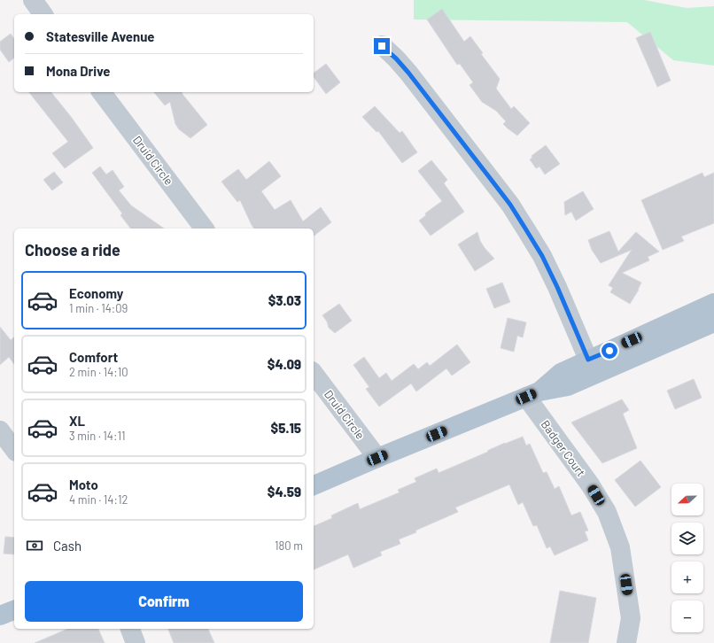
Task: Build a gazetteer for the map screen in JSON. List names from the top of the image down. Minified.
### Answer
{"streets":{"street":["Druid Circle","Badger Court"]},"north":"left","page":{"banner":["Statesville Avenue","Mona Drive"],"heading":"Choose a ride","list":[{"name":"Economy","note":"1 min · 14:09","value":"$3.03"},{"name":"Comfort","note":"2 min · 14:10","value":"$4.09"},{"name":"XL","note":"3 min · 14:11","value":"$5.15"},{"name":"Moto","note":"4 min · 14:12","value":"$4.59"}],"map_buttons":["+","−"],"pay":["Cash","180 m"],"buttons":"Confirm"}}
